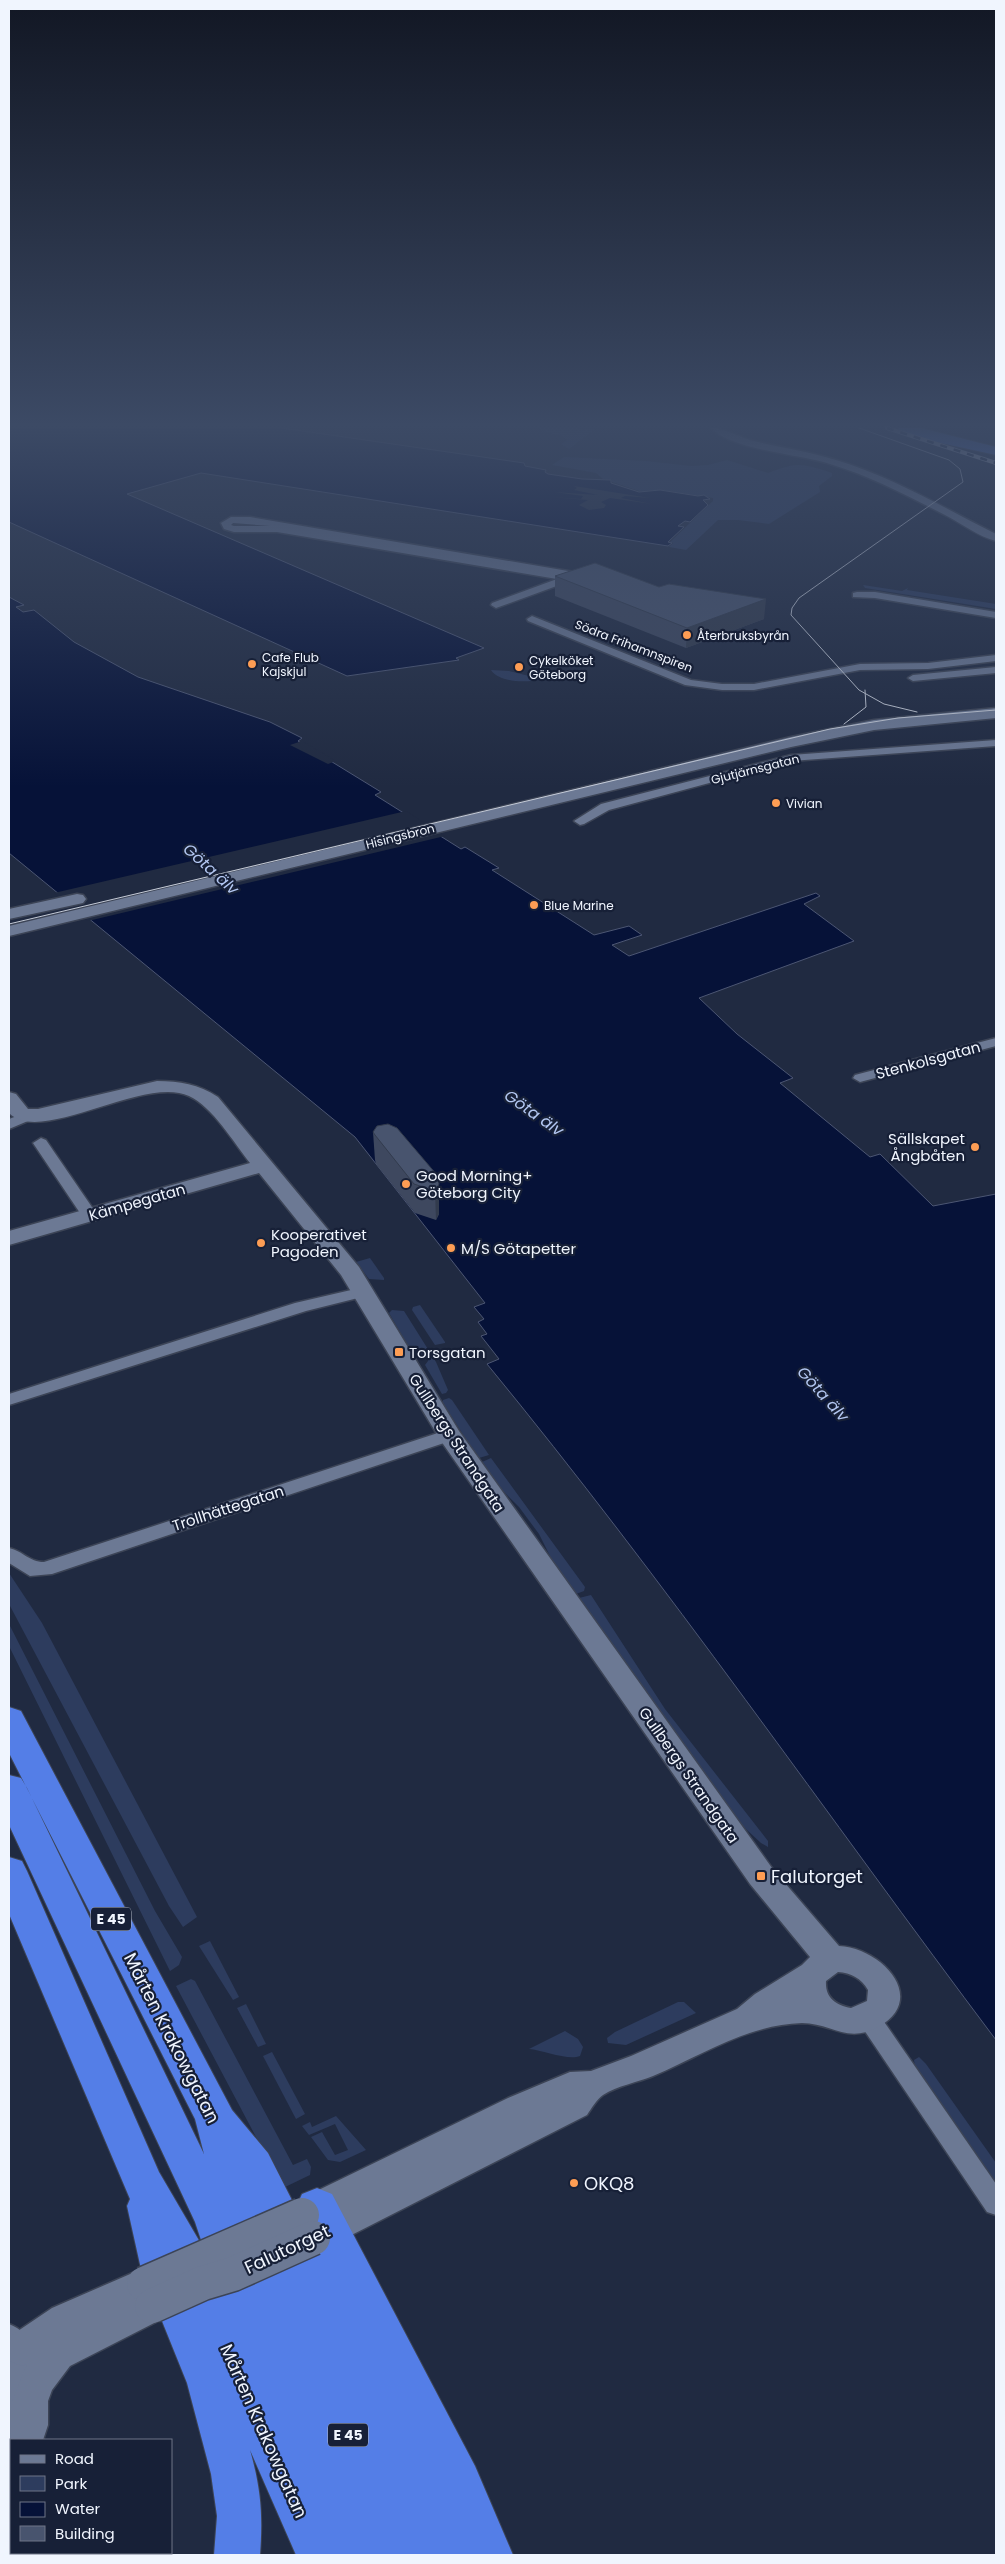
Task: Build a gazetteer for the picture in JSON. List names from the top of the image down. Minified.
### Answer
{"streets":{"highway":["E 45","Mårten Krakowgatan"],"main road":["Hisingsbron","Kämpegatan","Gullbergs Strandgata","Falutorget"],"street":["Södra Frihamnspiren","Gjutjärnsgatan","Stenkolsgatan","Trollhättegatan"]},"crossings":[["Kämpegatan","Gullbergs Strandgata"],["Gullbergs Strandgata","Trollhättegatan"],["Gullbergs Strandgata","Falutorget"]],"water":["Göta älv"],"places":{"other":["Återbruksbyrån","Cafe Flub Kajskjul","Cykelköket Göteborg","Vivian","Blue Marine","Sällskapet Ångbåten","Good Morning+ Göteborg City","Kooperativet Pagoden","M/S Götapetter","OKQ8"],"transit":["Torsgatan","Falutorget"]},"legend":["Road","Park","Water","Building"]}
